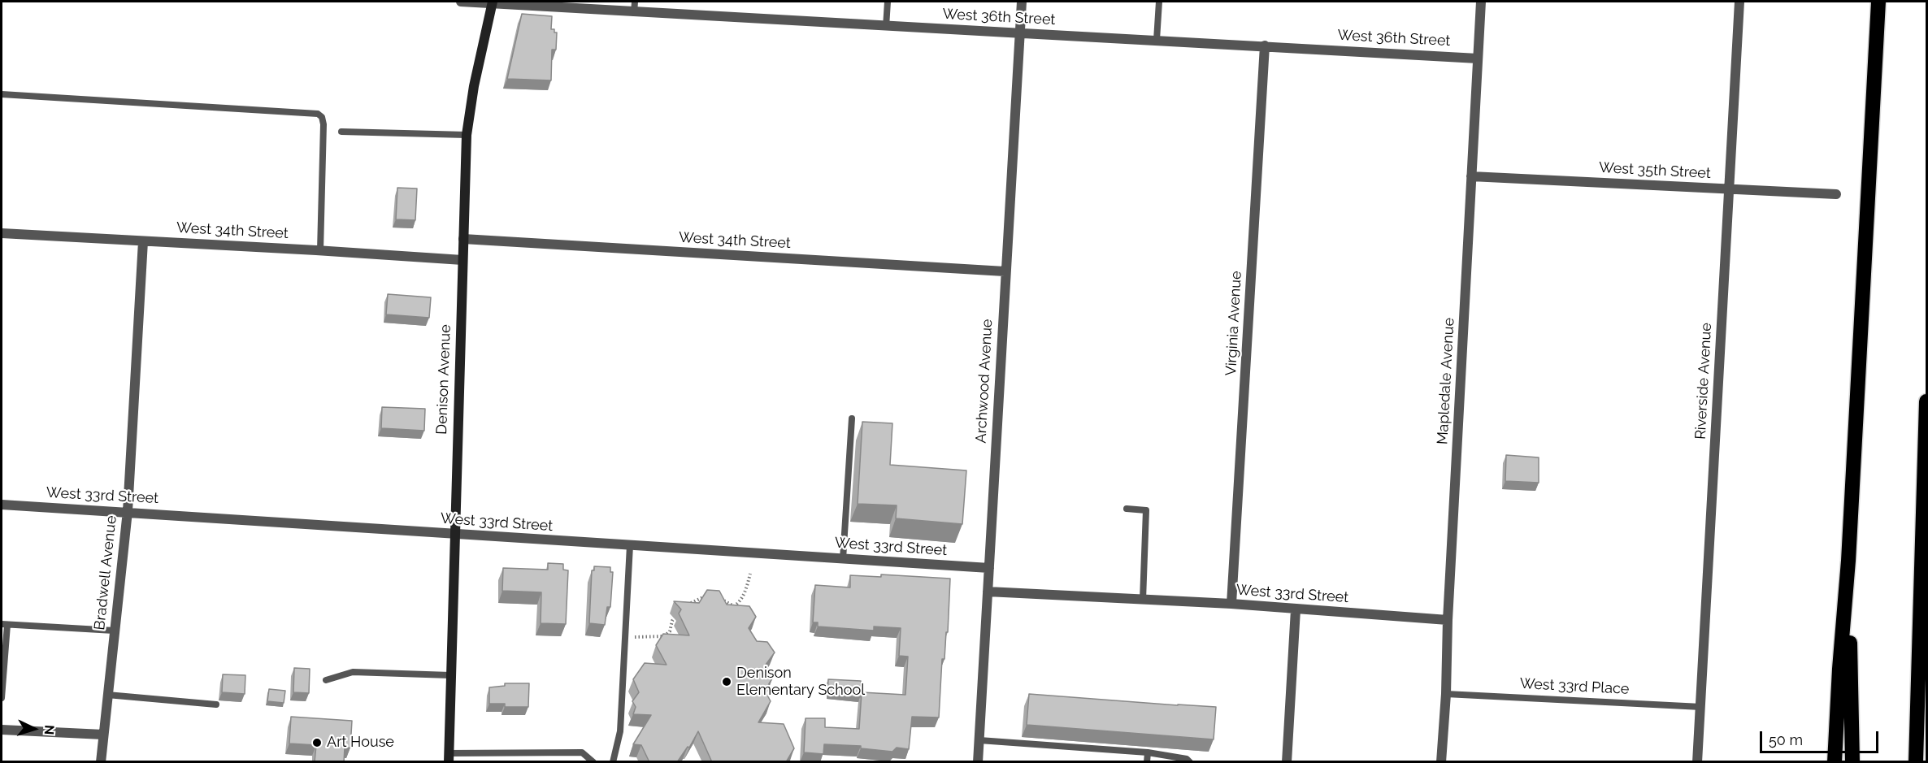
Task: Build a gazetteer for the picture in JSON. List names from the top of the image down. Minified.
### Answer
{"streets":{"main road":["Denison Avenue"],"street":["West 36th Street","West 35th Street","West 34th Street","Virginia Avenue","Archwood Avenue","Mapledale Avenue","Riverside Avenue","West 33rd Street","Bradwell Avenue"],"lane":["West 33rd Place"]},"crossings":[["West 36th Street","Virginia Avenue"],["West 36th Street","Denison Avenue"],["West 36th Street","Archwood Avenue"],["West 36th Street","Mapledale Avenue"],["West 35th Street","Mapledale Avenue"],["West 35th Street","Riverside Avenue"],["West 34th Street","Denison Avenue"],["West 34th Street","Archwood Avenue"],["West 34th Street","Bradwell Avenue"],["Virginia Avenue","West 33rd Street"],["Denison Avenue","West 33rd Street"],["Archwood Avenue","West 33rd Street"],["Mapledale Avenue","West 33rd Street"],["Mapledale Avenue","West 33rd Place"],["Riverside Avenue","West 33rd Place"],["West 33rd Street","Bradwell Avenue"]],"places":["Denison Elementary School","Art House"],"scale_bar":"50 m","north":"right"}
